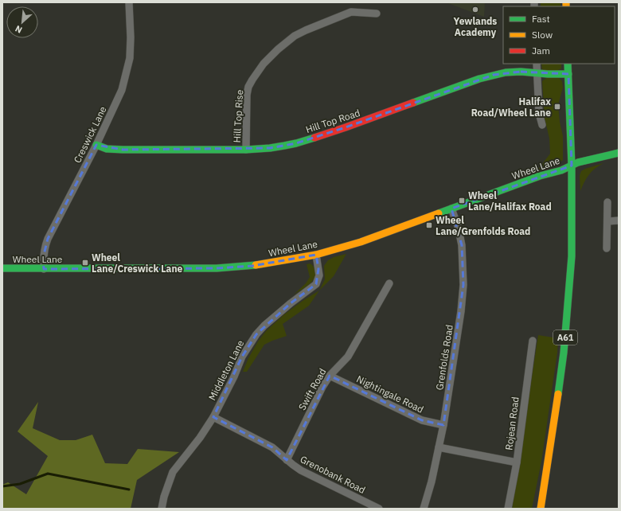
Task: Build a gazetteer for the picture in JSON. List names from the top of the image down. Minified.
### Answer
{"streets":{"main road":["Hill Top Road","Wheel Lane","A61"],"street":["Hill Top Rise","Creswick Lane","Grenfolds Road","Middleton Lane","Swift Road","Nightingale Road","Rojean Road","Grenobank Road"]},"crossings":[["Hill Top Rise","Hill Top Road"],["Hill Top Road","Creswick Lane"],["Hill Top Road","A61"],["Creswick Lane","Wheel Lane"],["Wheel Lane","A61"],["Wheel Lane","Grenfolds Road"],["Wheel Lane","Middleton Lane"],["Grenfolds Road","Nightingale Road"],["Middleton Lane","Grenobank Road"],["Swift Road","Nightingale Road"],["Swift Road","Grenobank Road"]],"places":{"other":["Yewlands Academy"],"transit":["Halifax Road/Wheel Lane","Wheel Lane/Halifax Road","Wheel Lane/Grenfolds Road","Wheel Lane/Creswick Lane"]},"legend":["Fast","Slow","Jam"],"north":"bottom left"}
